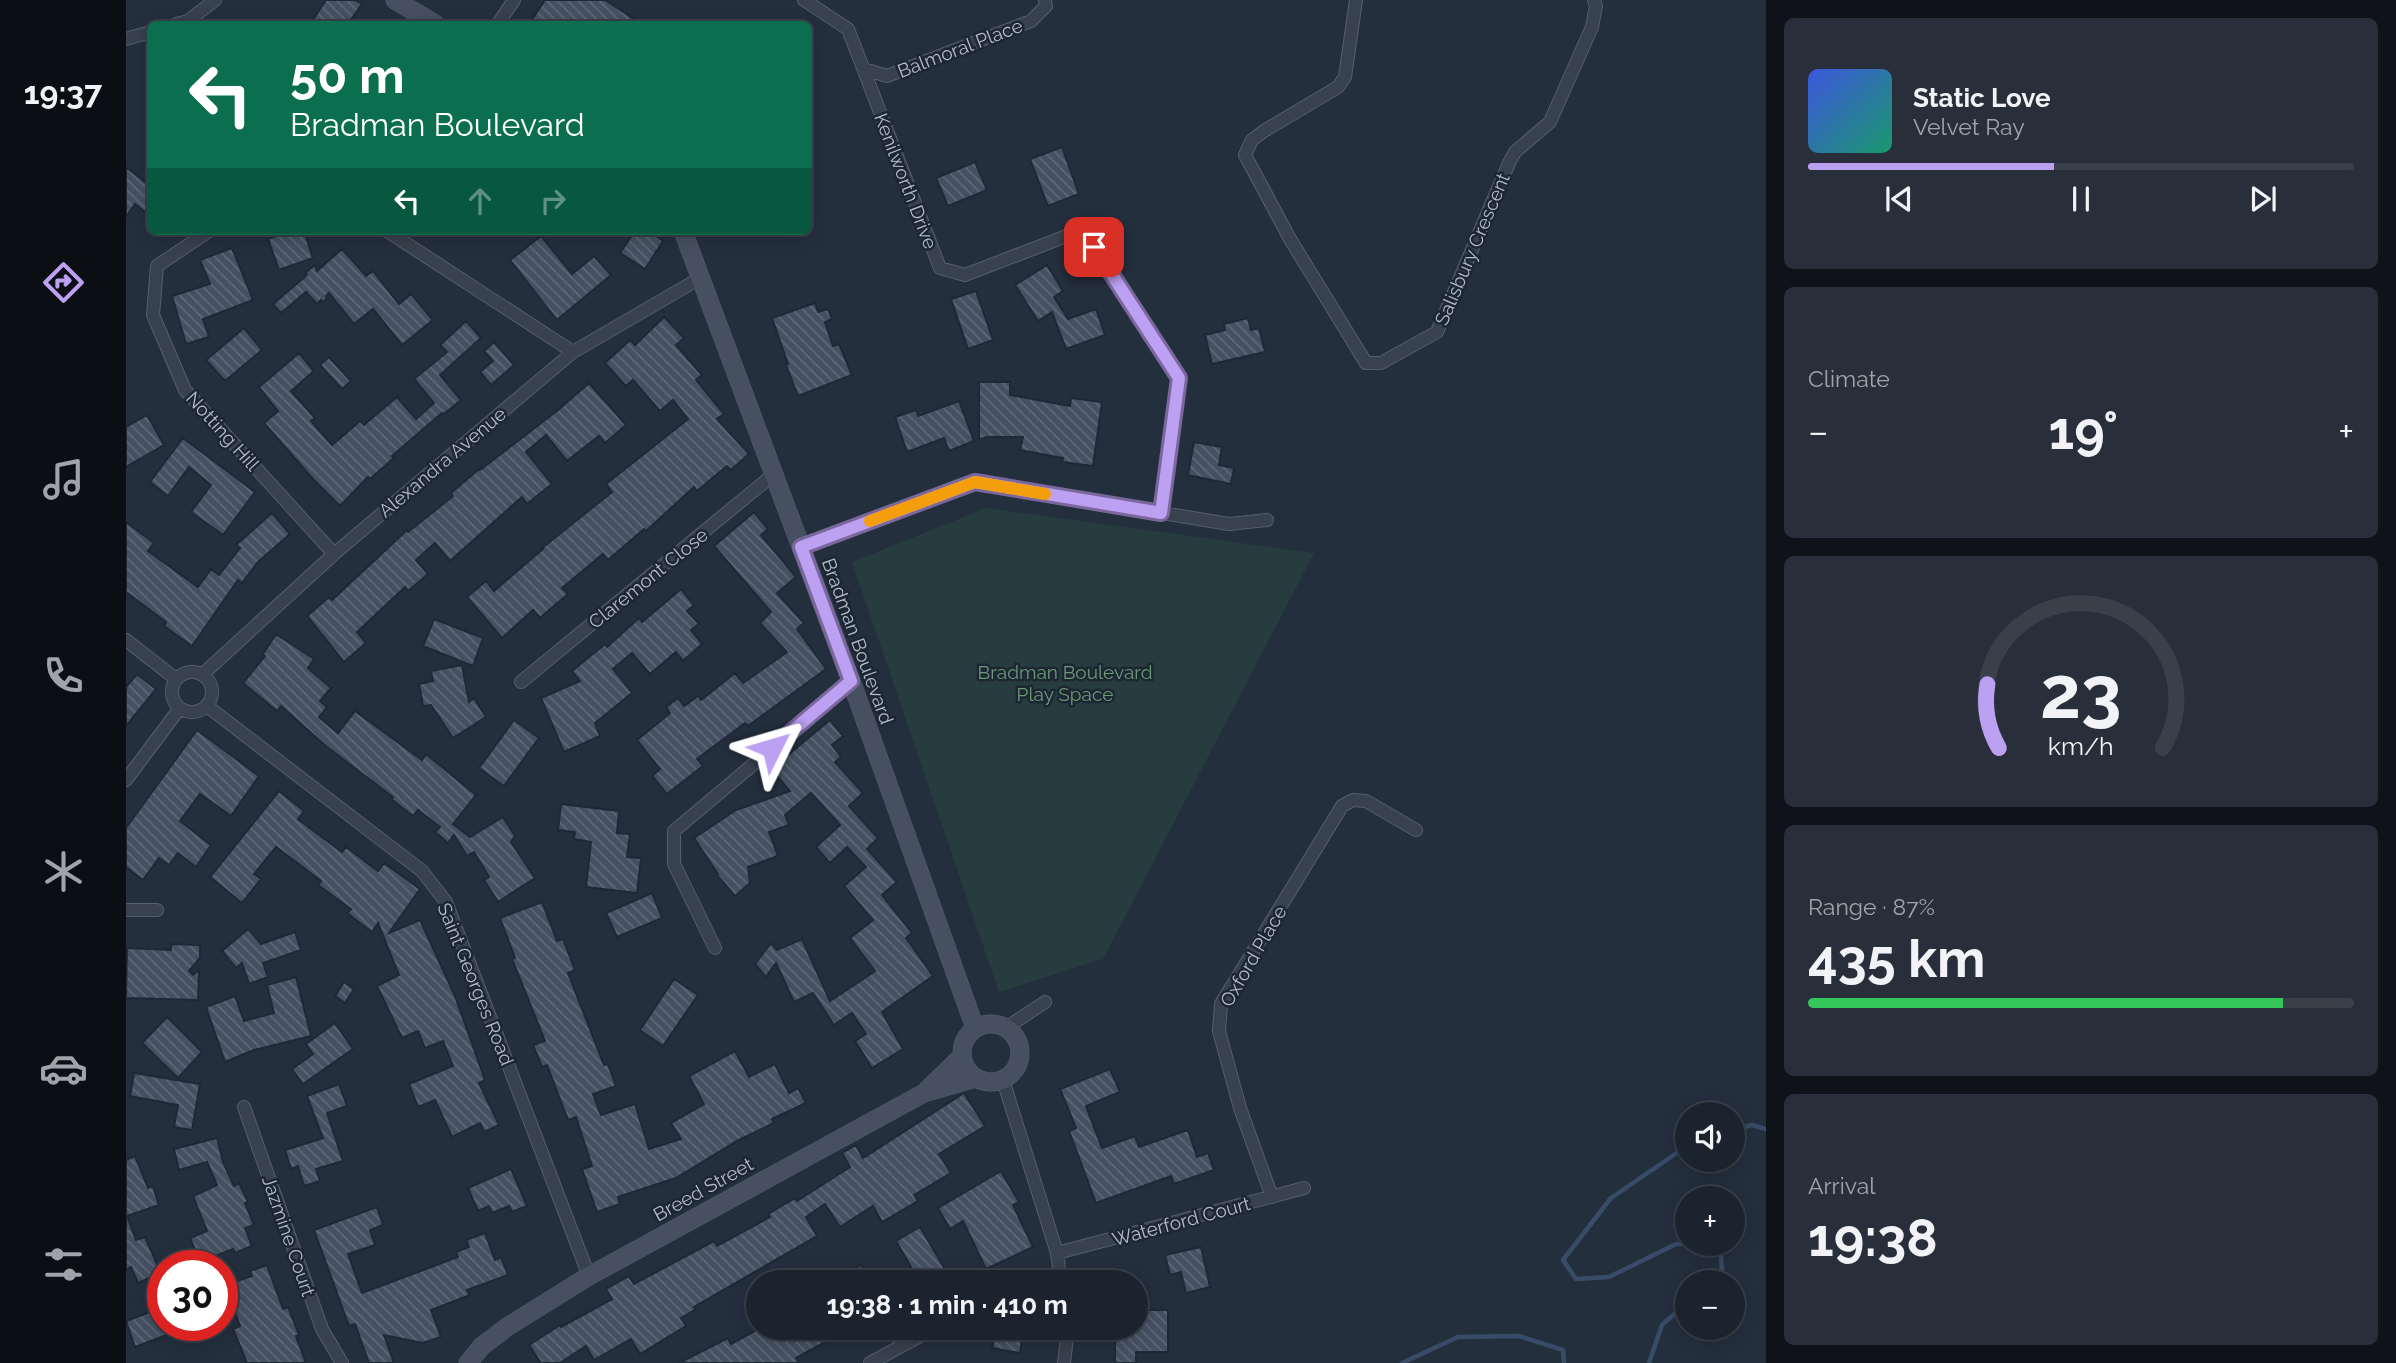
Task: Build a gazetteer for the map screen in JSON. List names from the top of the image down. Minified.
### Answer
{"streets":{"street":["Balmoral Place","Kenilworth Drive","Salisbury Crescent","Notting Hill","Alexandra Avenue","Claremont Close","Bradman Boulevard","Oxford Place","Saint Georges Road","Breed Street","Waterford Court","Jazmine Court"]},"crossings":[["Balmoral Place","Kenilworth Drive"],["Notting Hill","Alexandra Avenue"],["Alexandra Avenue","Bradman Boulevard"],["Alexandra Avenue","Saint Georges Road"],["Claremont Close","Bradman Boulevard"],["Bradman Boulevard","Breed Street"],["Oxford Place","Waterford Court"],["Saint Georges Road","Breed Street"]],"parks":["Bradman Boulevard Play Space"],"page":{"tabs":"19:37","turn":["50 m","Bradman Boulevard"],"song":["Static Love","Velvet Ray"],"tile":["Climate",["Range · 87%","435 km"],["Arrival","19:38"]],"heat":["−","19°","+"],"map_buttons":["+","−"],"limit":"30","trip":"19:38 · 1 min · 410 m","gauge":["23","km/h"]}}
